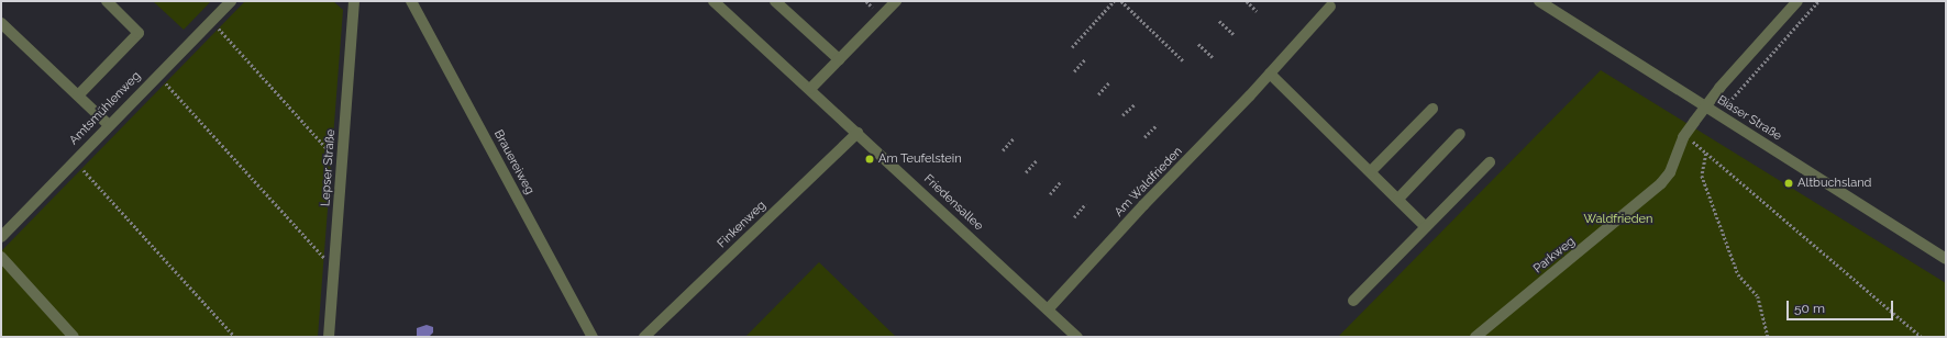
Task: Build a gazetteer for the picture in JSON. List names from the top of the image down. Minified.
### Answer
{"streets":{"street":["Amtsmühlenweg","Biaser Straße","Brauereiweg","Lepser Straße","Am Waldfrieden","Friedensallee","Finkenweg","Parkweg"]},"crossings":[["Biaser Straße","Parkweg"],["Am Waldfrieden","Friedensallee"],["Friedensallee","Finkenweg"]],"parks":["Waldfrieden"],"places":["Am Teufelstein","Altbuchsland"],"scale_bar":"50 m"}
